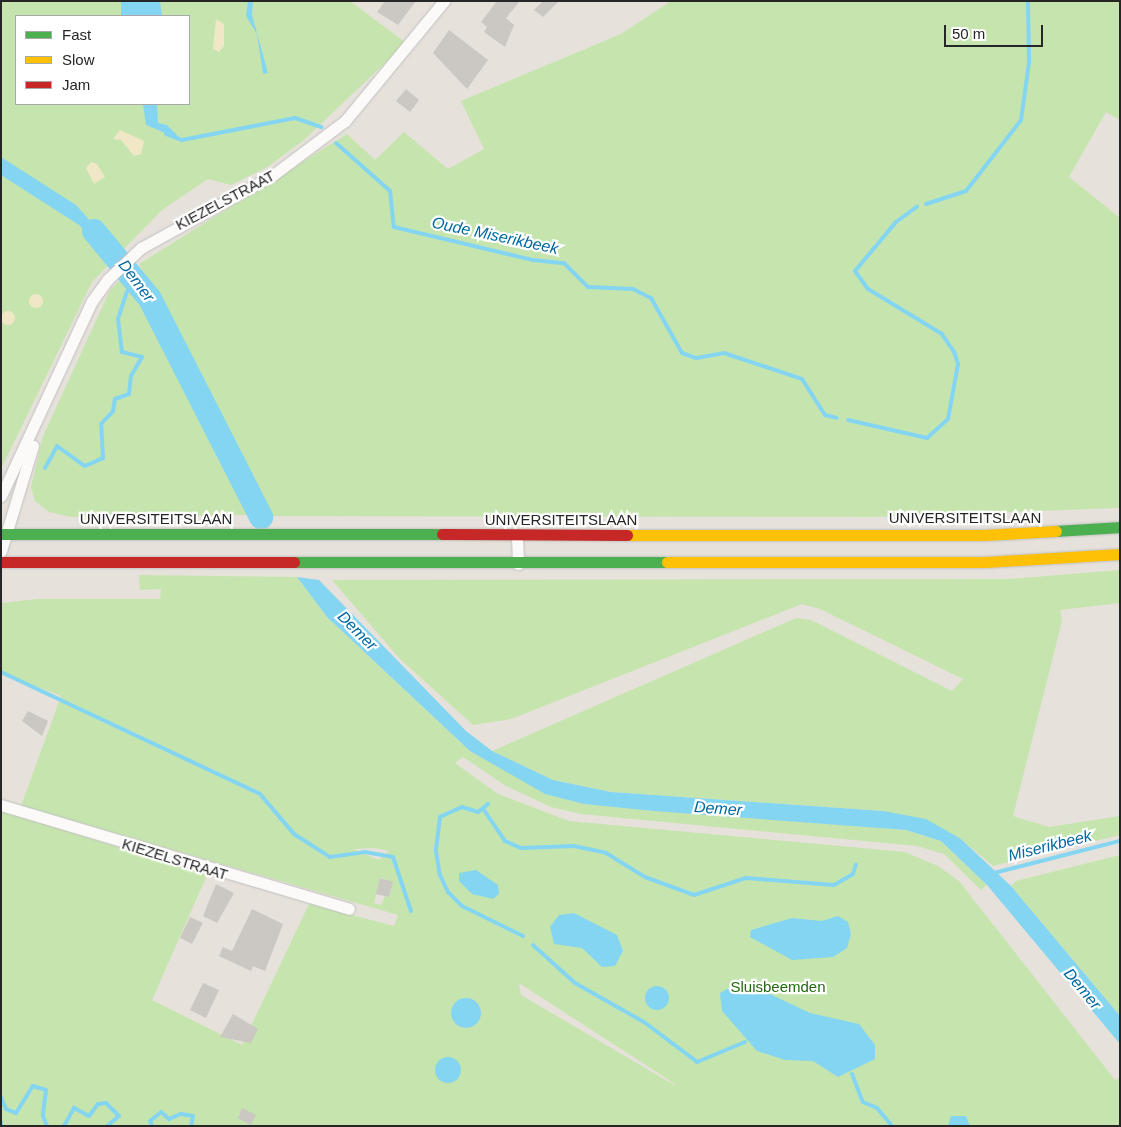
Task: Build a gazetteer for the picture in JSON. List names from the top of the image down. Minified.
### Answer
{"streets":{"highway":["UNIVERSITEITSLAAN"],"street":["KIEZELSTRAAT"]},"crossings":[["KIEZELSTRAAT","UNIVERSITEITSLAAN"]],"water":["Oude Miserikbeek","Demer","Miserikbeek"],"parks":["Sluisbeemden"],"legend":["Fast","Slow","Jam"],"scale_bar":"50 m"}
